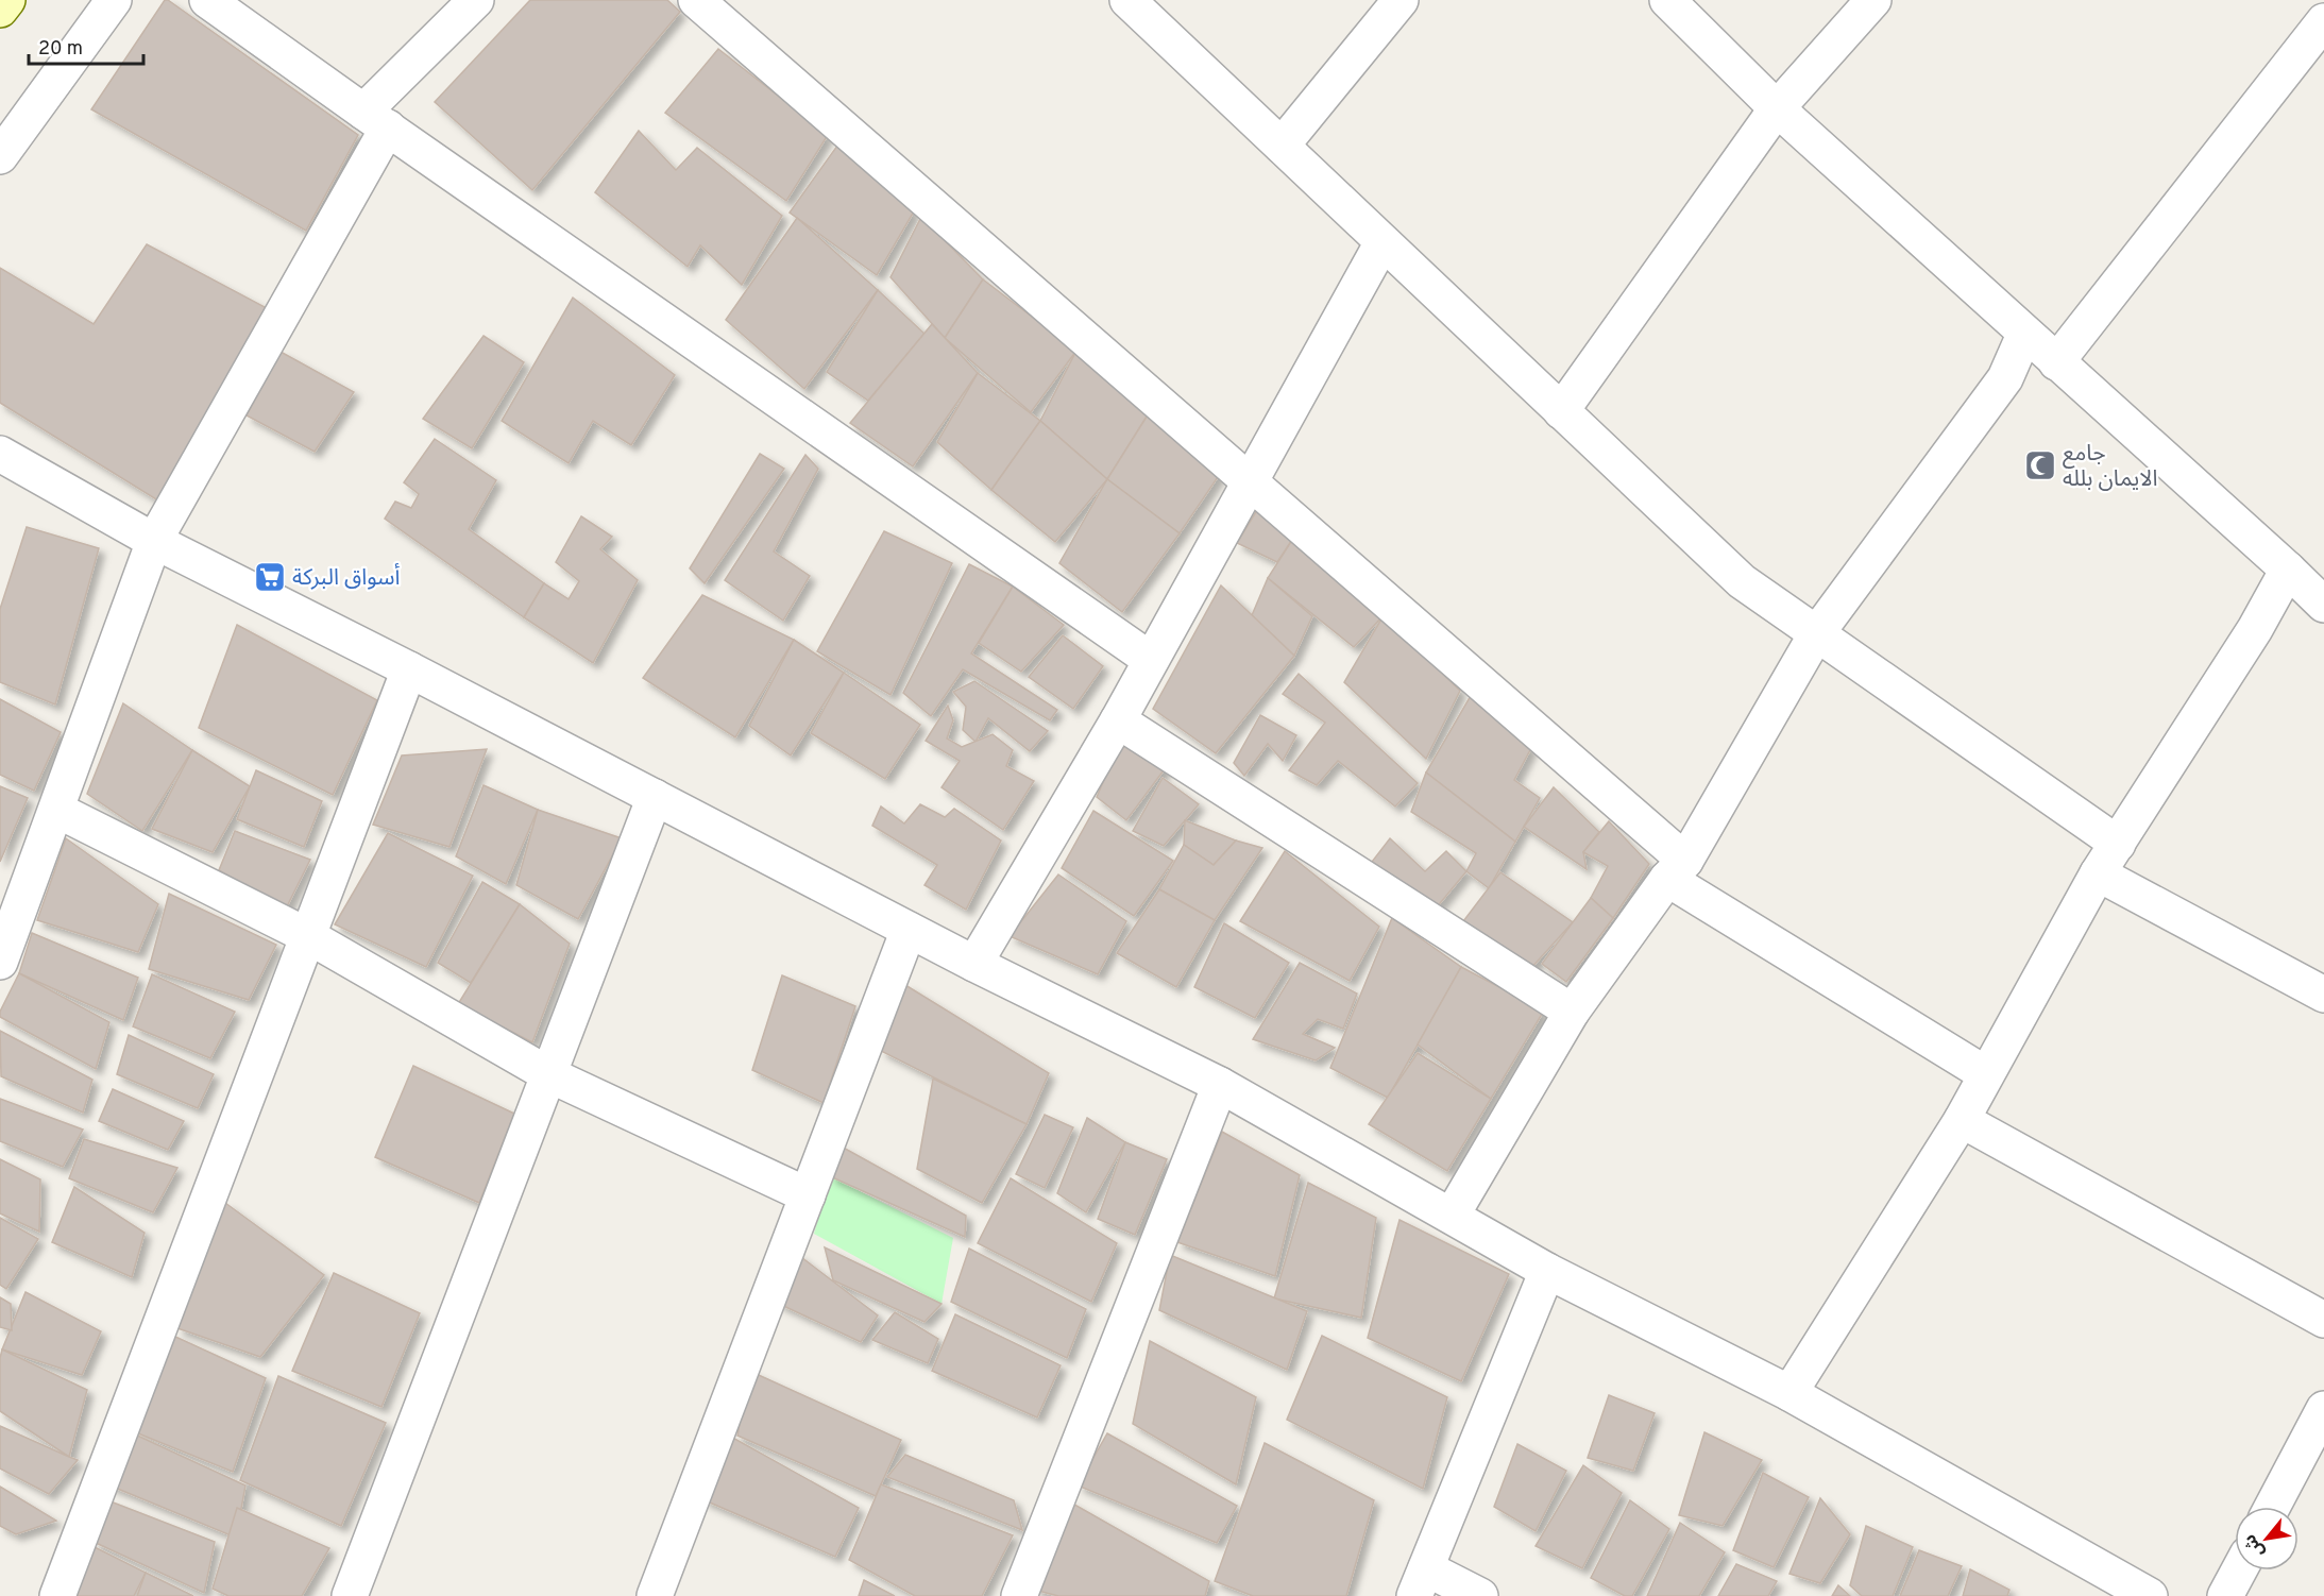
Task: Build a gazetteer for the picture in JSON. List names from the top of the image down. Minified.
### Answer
{"places":{"mosque":["جامع الايمان بلله"],"supermarket":["أسواق البركة"]},"scale_bar":"20 m","north":"bottom left"}
